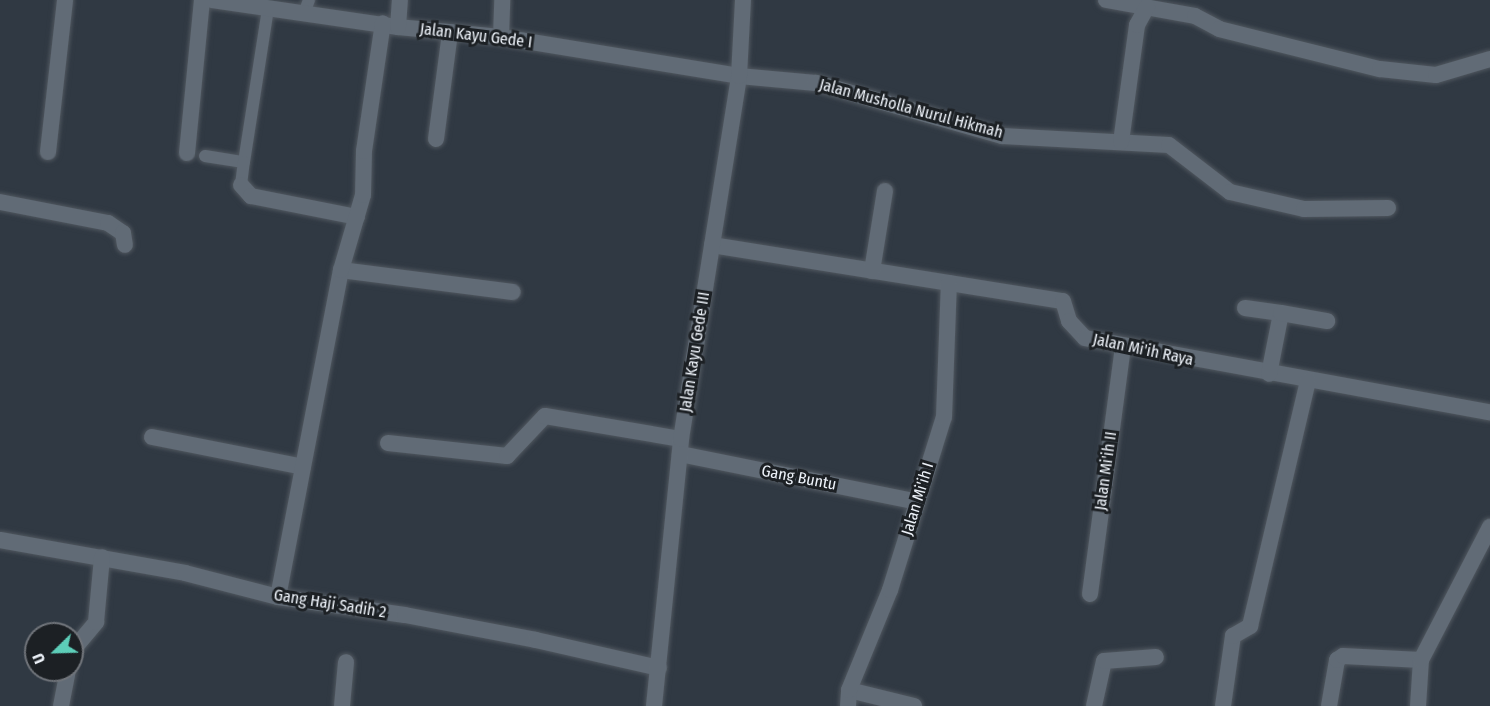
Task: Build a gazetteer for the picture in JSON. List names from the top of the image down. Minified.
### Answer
{"streets":{"street":["Jalan Kayu Gede I","Jalan Musholla Nurul Hikmah","Jalan Mi'ih Raya","Jalan Kayu Gede III","Jalan Mi'ih II","Gang Buntu","Jalan Mi'ih I","Gang Haji Sadih 2"]},"crossings":[["Jalan Kayu Gede I","Jalan Musholla Nurul Hikmah"],["Jalan Kayu Gede I","Jalan Kayu Gede III"],["Jalan Musholla Nurul Hikmah","Jalan Kayu Gede III"],["Jalan Mi'ih Raya","Jalan Kayu Gede III"],["Jalan Mi'ih Raya","Jalan Mi'ih II"],["Jalan Mi'ih Raya","Jalan Mi'ih I"],["Jalan Kayu Gede III","Gang Buntu"],["Jalan Kayu Gede III","Gang Haji Sadih 2"],["Gang Buntu","Jalan Mi'ih I"]],"north":"bottom left"}
